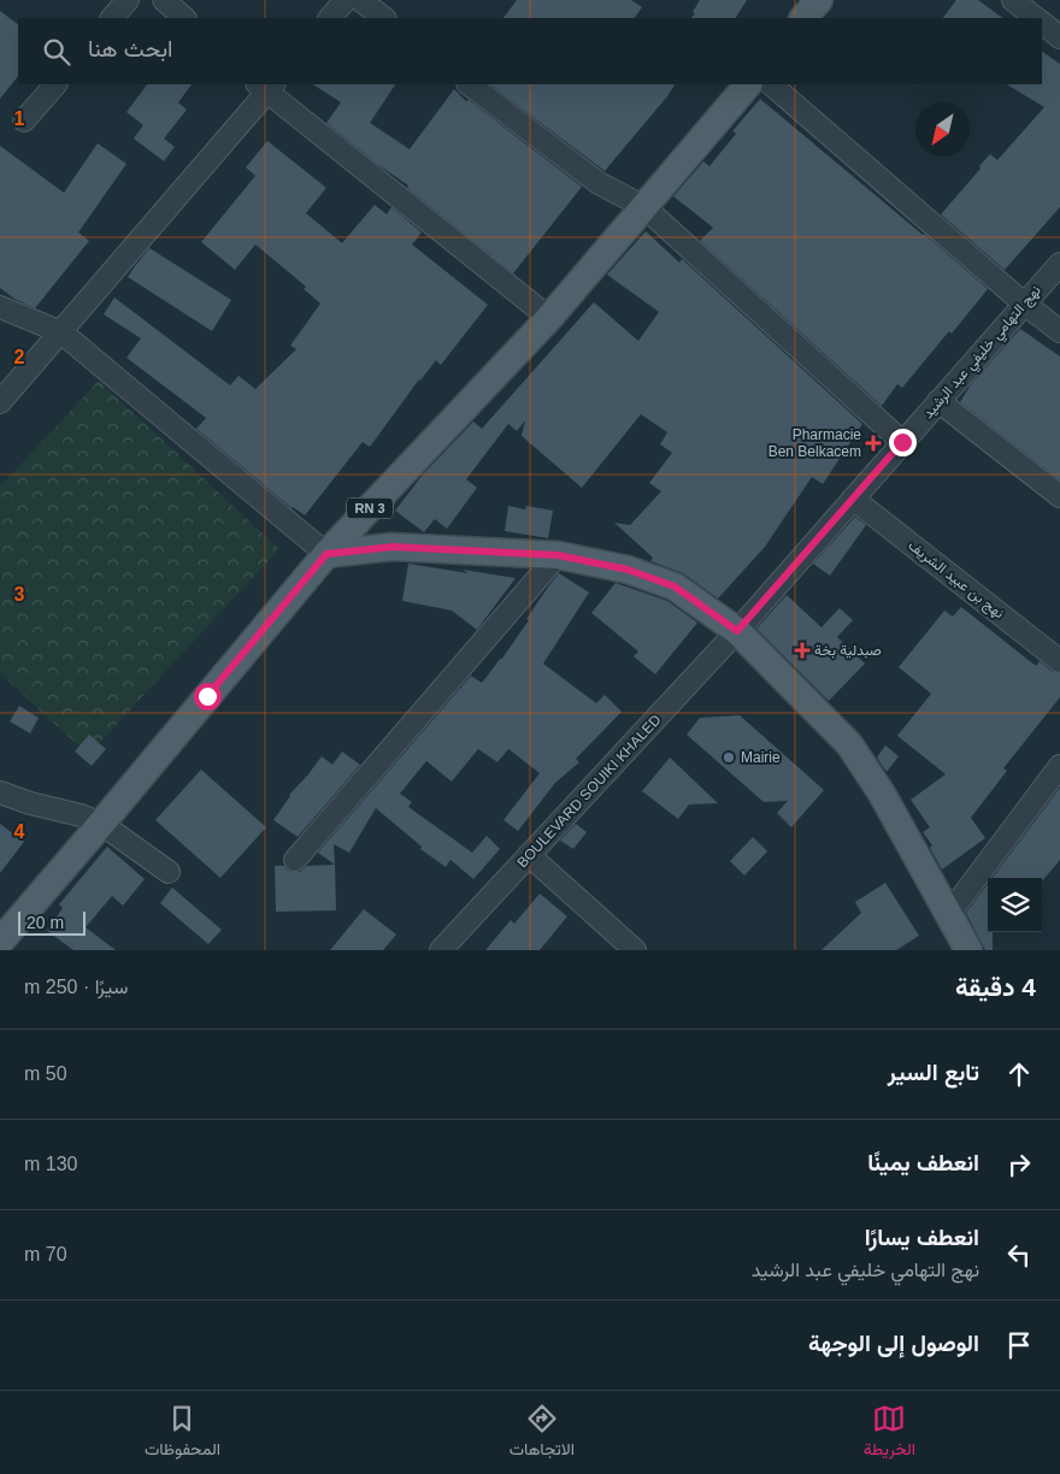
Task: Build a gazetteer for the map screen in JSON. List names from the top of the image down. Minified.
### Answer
{"streets":{"main road":["RN 3"],"street":["نهج التهامي خليفي عبد الرشيد","نهج بن عبيد الشريف","BOULEVARD SOUIKI KHALED"]},"crossings":[["نهج التهامي خليفي عبد الرشيد","نهج بن عبيد الشريف"],["نهج التهامي خليفي عبد الرشيد","BOULEVARD SOUIKI KHALED"]],"places":{"health":["Pharmacie Ben Belkacem","صبدلية بخة"],"other":["Mairie"]},"scale_bar":"20 m","north":"bottom left","page":{"search":"ابحث هنا","scale":"20 m","heading":["4 دقيقة","سيرًا · 250 m"],"list":[["تابع السير","50 m"],["انعطف يمينًا","130 m"],["انعطف يسارًا","نهج التهامي خليفي عبد الرشيد","70 m"],"الوصول إلى الوجهة"],"nav":["الخريطة","الاتجاهات","المحفوظات"]},"grid":{"rows":["1","2","3","4"]}}
